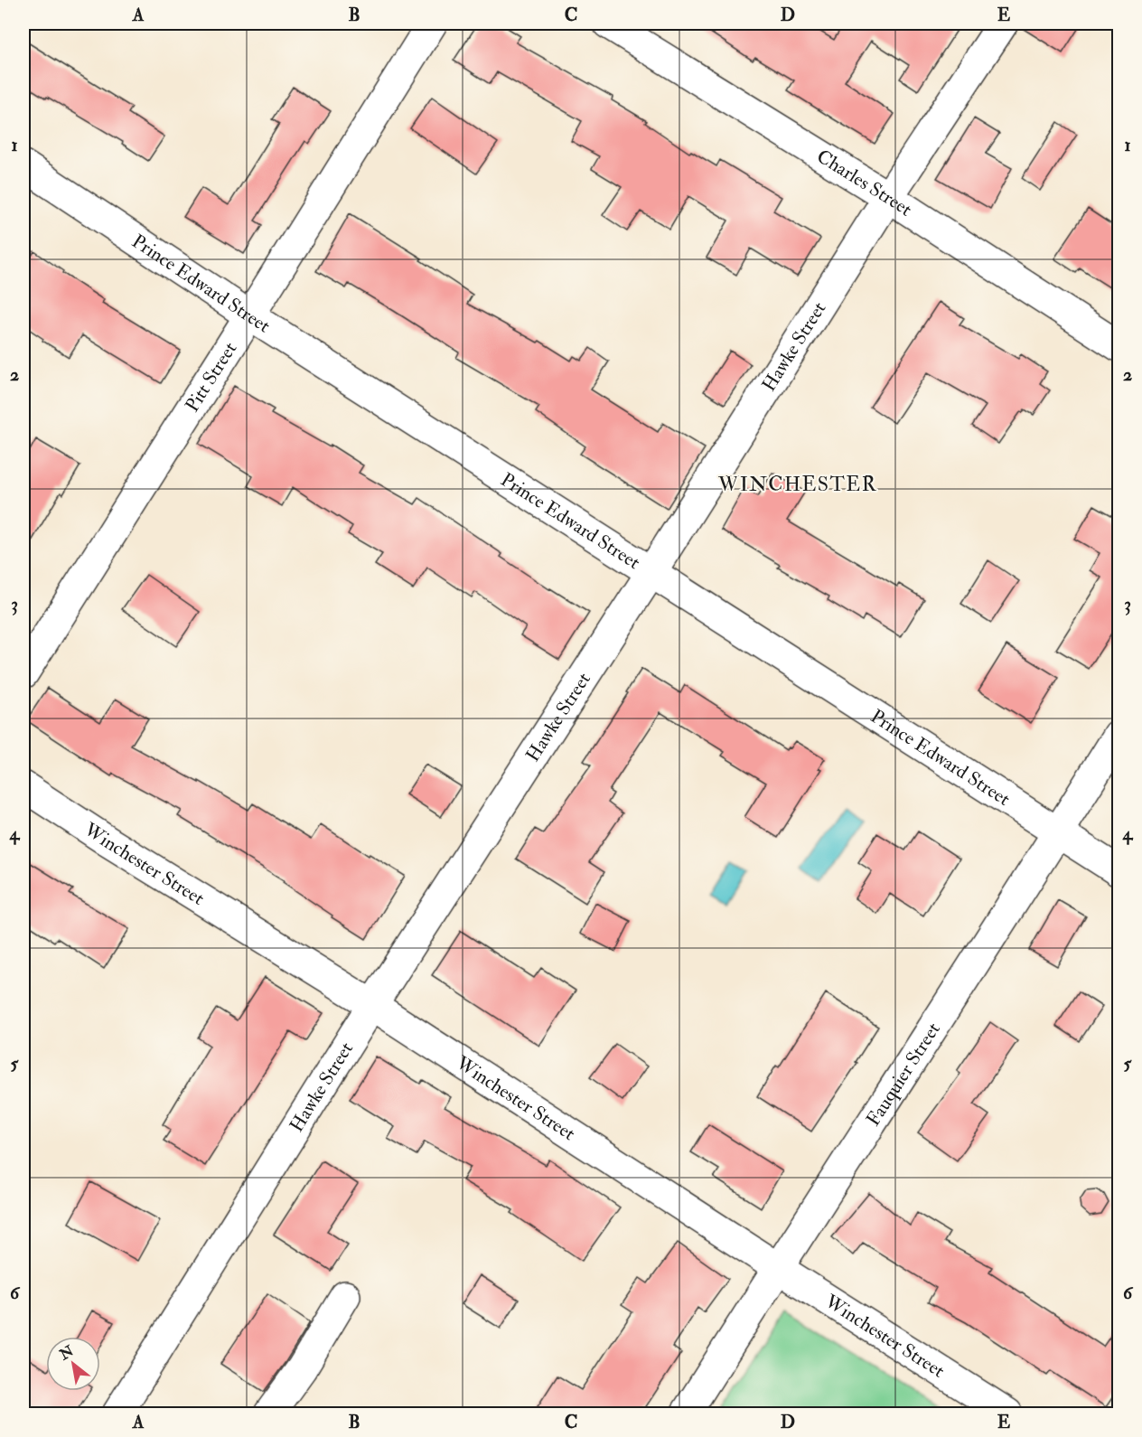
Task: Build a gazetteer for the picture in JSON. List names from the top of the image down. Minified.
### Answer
{"streets":{"street":["Charles Street","Prince Edward Street","Hawke Street","Pitt Street","Winchester Street","Fauquier Street"]},"crossings":[["Charles Street","Hawke Street"],["Prince Edward Street","Hawke Street"],["Prince Edward Street","Pitt Street"],["Prince Edward Street","Fauquier Street"],["Hawke Street","Winchester Street"],["Winchester Street","Fauquier Street"]],"districts":["WINCHESTER"],"north":"top left","grid":{"columns":["A","B","C","D","E"],"rows":["1","2","3","4","5","6"]}}
